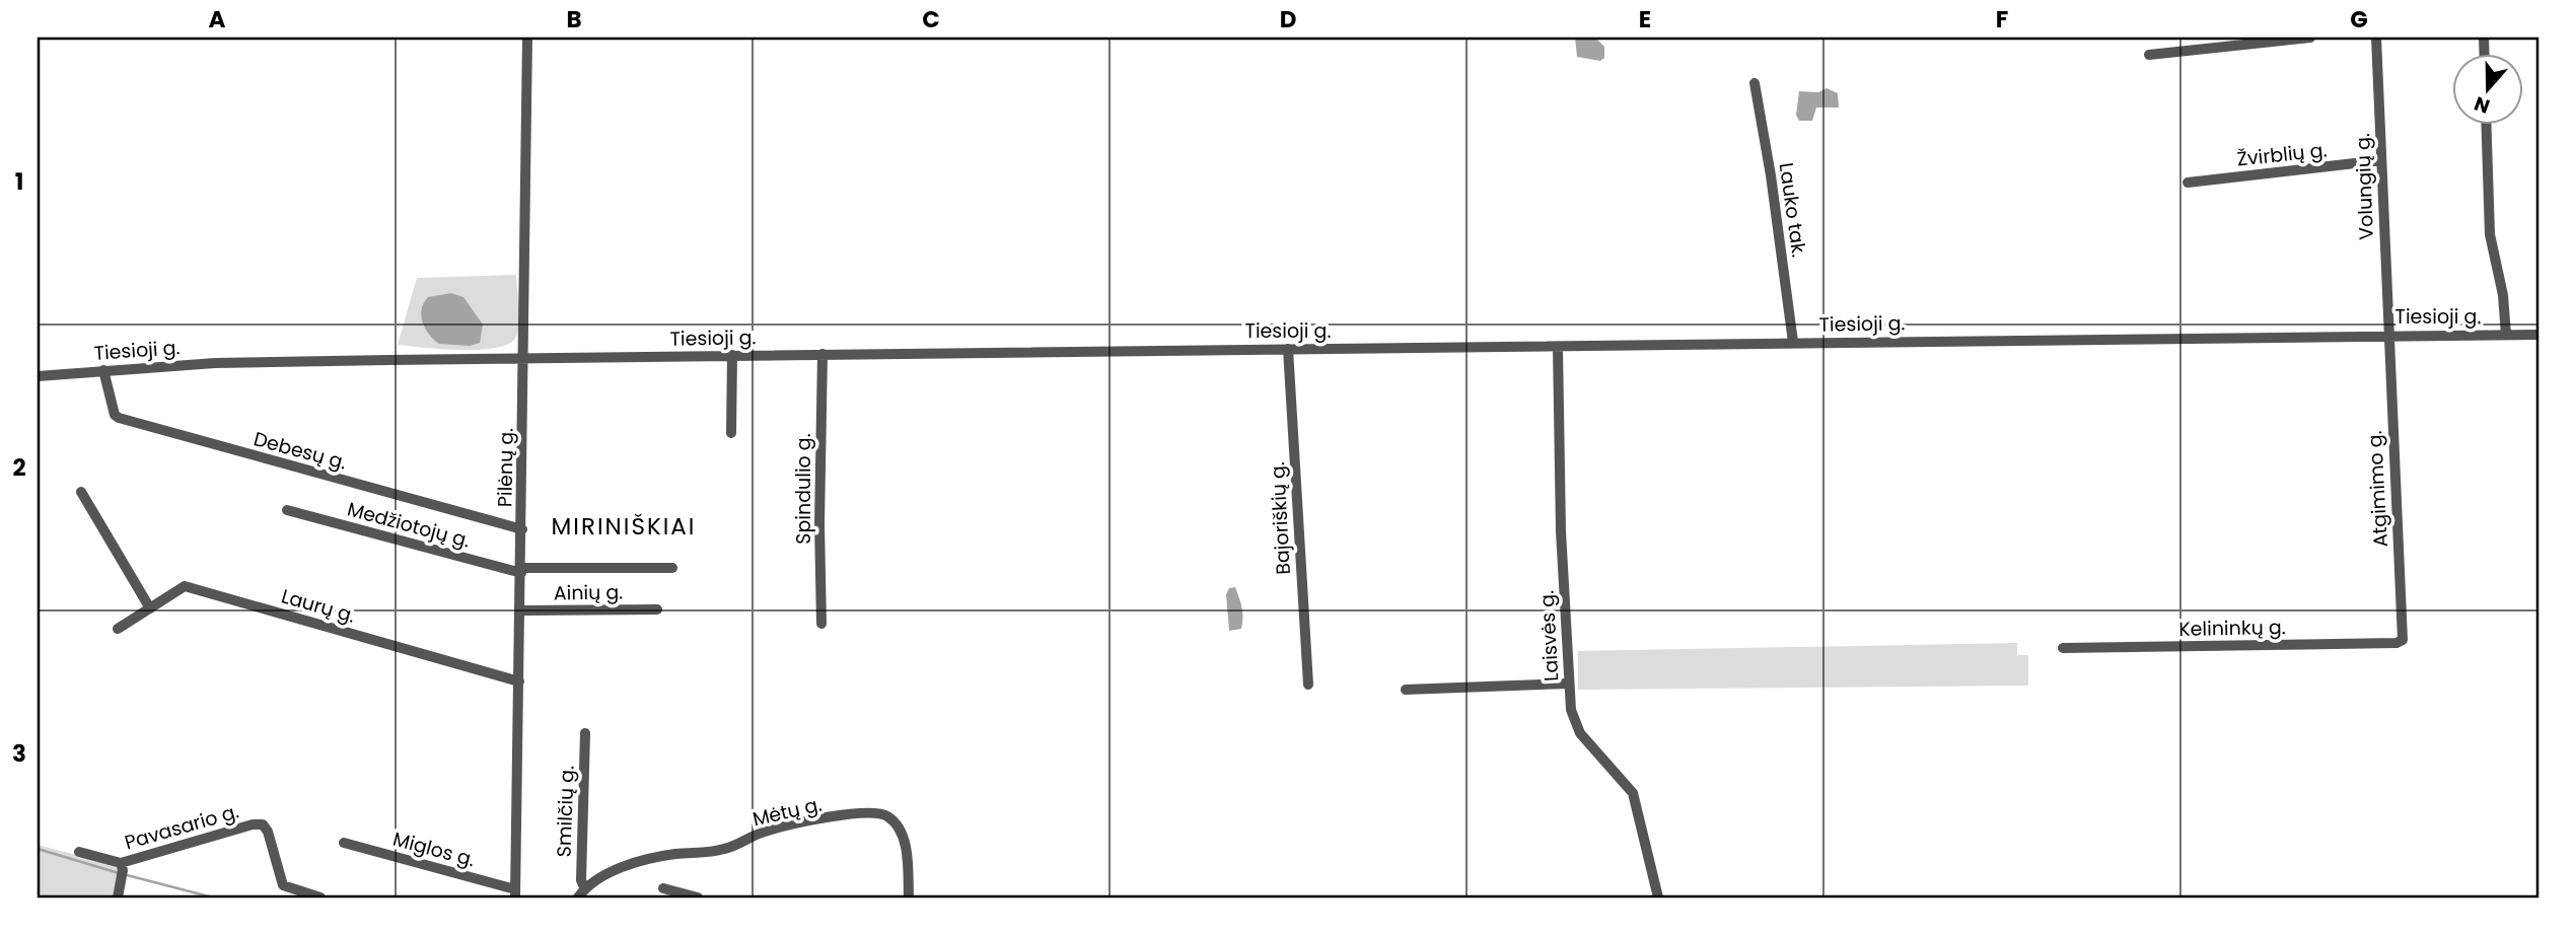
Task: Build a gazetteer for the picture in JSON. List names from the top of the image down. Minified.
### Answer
{"streets":{"street":["Žvirblių g.","Volungių g.","Lauko tak.","Tiesioji g.","Debesų g.","Pilėnų g.","Spindulio g.","Atgimimo g.","Bajoriškių g.","Medžiotojų g.","Ainių g.","Laurų g.","Kelininkų g.","Laisvės g.","Smilčių g.","Mėtų g.","Pavasario g.","Miglos g."]},"crossings":[["Žvirblių g.","Volungių g."],["Volungių g.","Tiesioji g."],["Volungių g.","Atgimimo g."],["Lauko tak.","Tiesioji g."],["Tiesioji g.","Debesų g."],["Tiesioji g.","Pilėnų g."],["Tiesioji g.","Spindulio g."],["Tiesioji g.","Atgimimo g."],["Tiesioji g.","Bajoriškių g."],["Tiesioji g.","Laisvės g."],["Debesų g.","Pilėnų g."],["Pilėnų g.","Medžiotojų g."],["Pilėnų g.","Ainių g."],["Pilėnų g.","Laurų g."],["Pilėnų g.","Miglos g."],["Atgimimo g.","Kelininkų g."],["Smilčių g.","Mėtų g."]],"districts":["MIRINIŠKIAI"],"north":"bottom","grid":{"columns":["A","B","C","D","E","F","G"],"rows":["1","2","3"]}}
